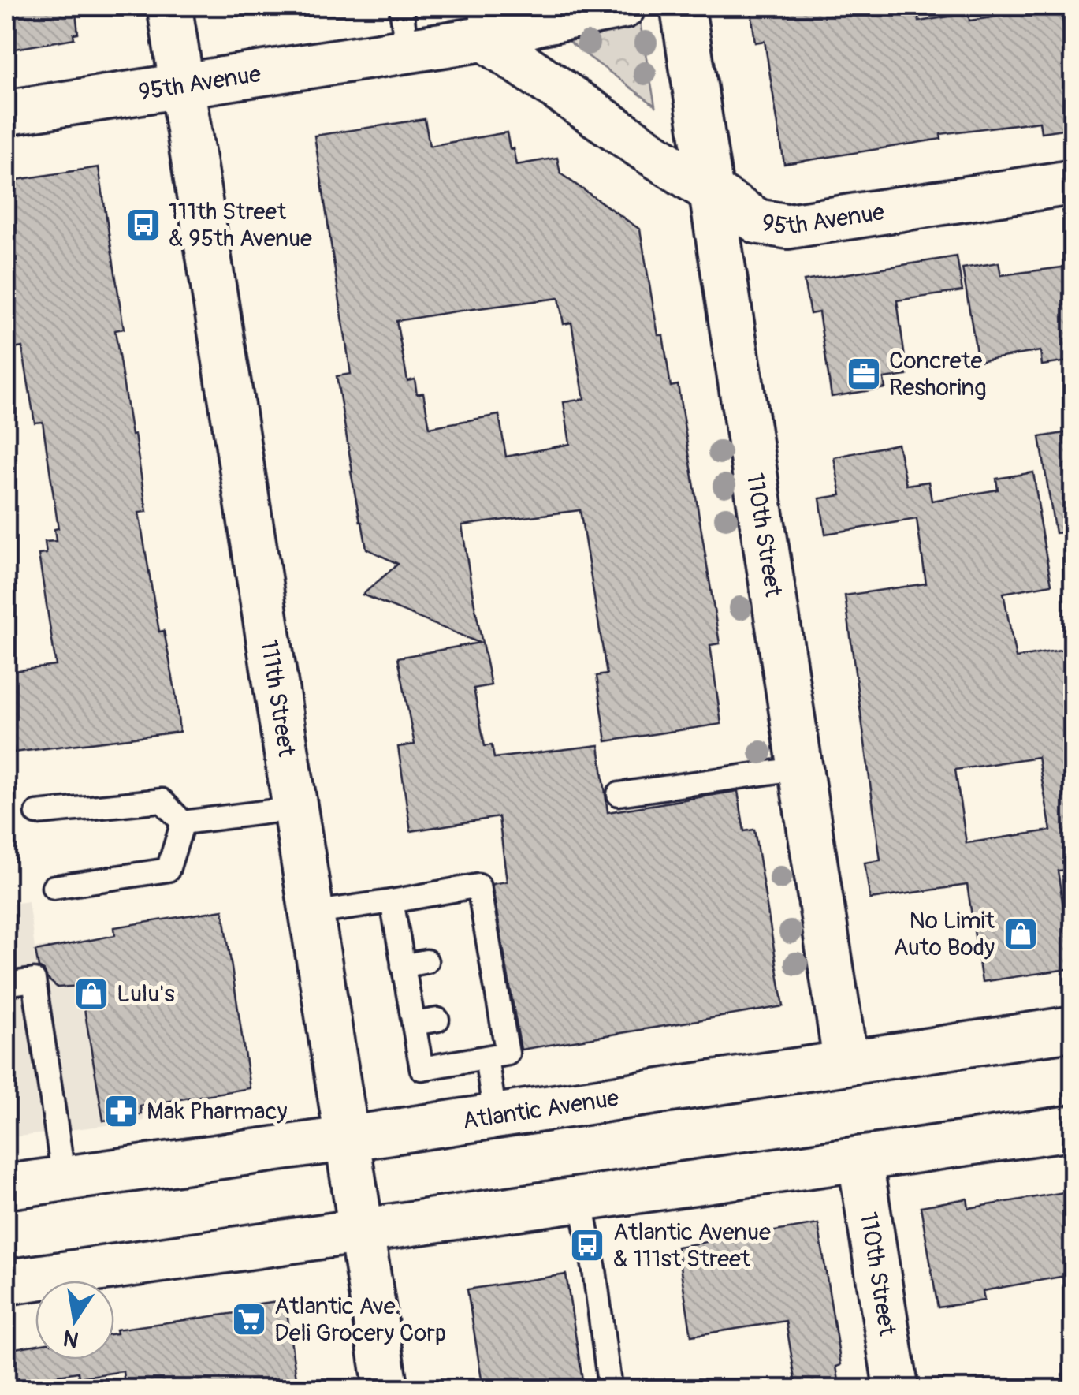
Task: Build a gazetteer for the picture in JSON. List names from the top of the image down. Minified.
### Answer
{"streets":{"street":["95th Avenue","110th Street","111th Street","Atlantic Avenue"]},"crossings":[["95th Avenue","110th Street"],["95th Avenue","111th Street"],["110th Street","Atlantic Avenue"],["111th Street","Atlantic Avenue"]],"places":{"bus stop":["111th Street & 95th Avenue","Atlantic Avenue & 111st Street"],"office":["Concrete Reshoring"],"shop":["No Limit Auto Body","Lulu's"],"pharmacy":["Mak Pharmacy"],"supermarket":["Atlantic Ave. Deli Grocery Corp"]},"north":"bottom"}
